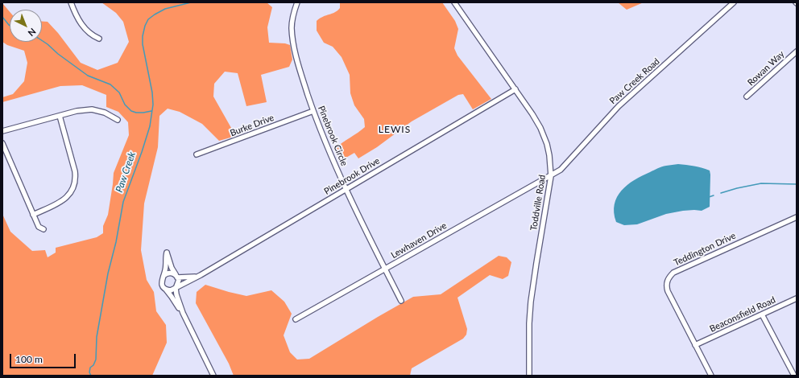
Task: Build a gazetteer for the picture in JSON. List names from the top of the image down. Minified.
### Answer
{"streets":{"street":["Rowan Way","Paw Creek Road","Burke Drive","Pinebrook Circle","Pinebrook Drive","Toddville Road","Lewhaven Drive","Teddington Drive","Beaconsfield Road"]},"crossings":[["Paw Creek Road","Toddville Road"],["Paw Creek Road","Lewhaven Drive"],["Burke Drive","Pinebrook Circle"],["Pinebrook Circle","Pinebrook Drive"],["Pinebrook Circle","Lewhaven Drive"],["Pinebrook Drive","Toddville Road"],["Toddville Road","Lewhaven Drive"],["Teddington Drive","Beaconsfield Road"]],"districts":["LEWIS"],"water":["Paw Creek"],"scale_bar":"100 m","north":"bottom right"}
